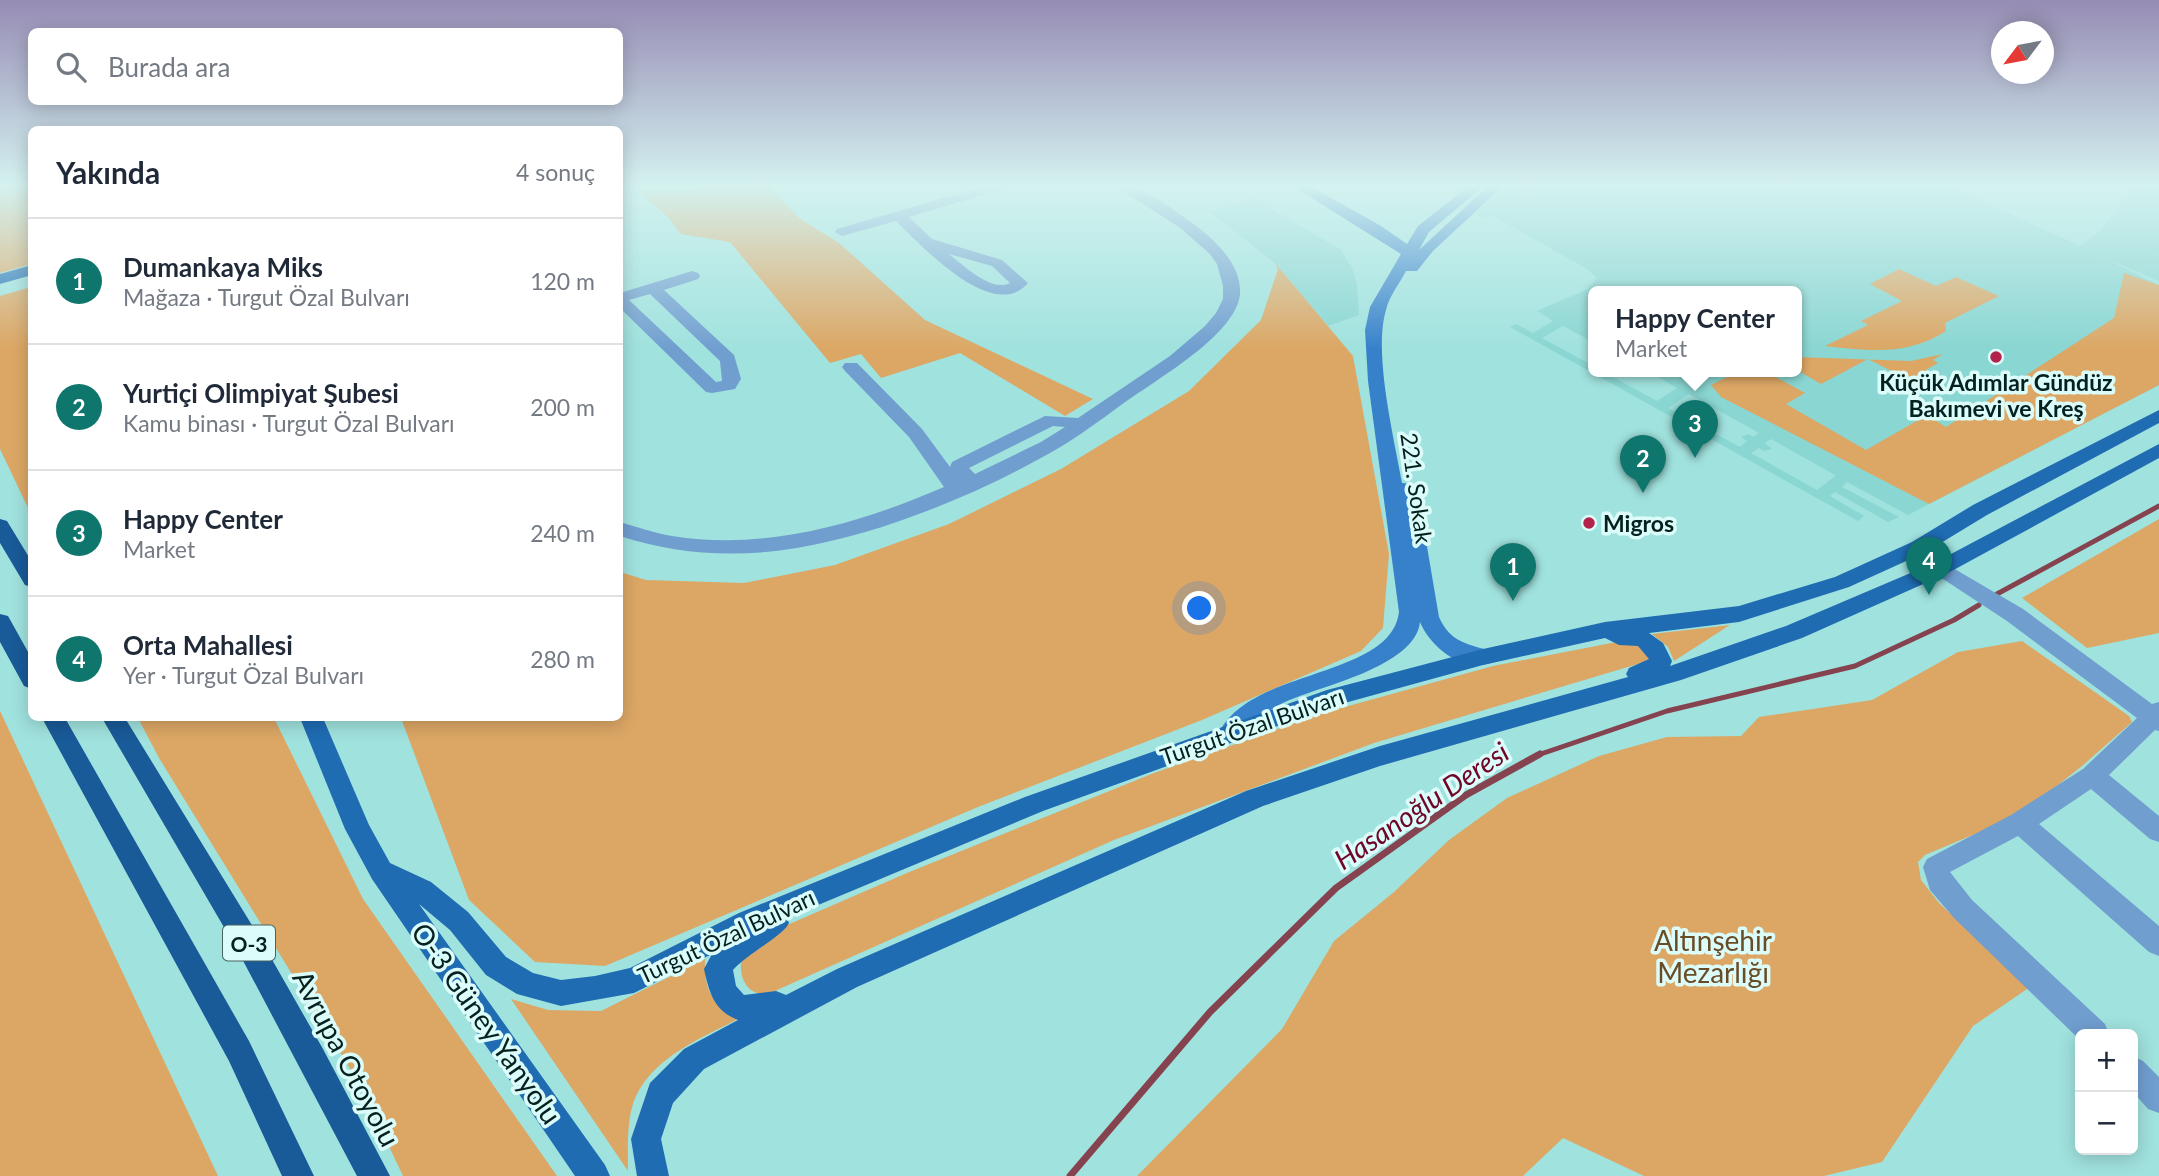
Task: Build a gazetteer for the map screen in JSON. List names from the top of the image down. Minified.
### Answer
{"streets":{"highway":["O-3","Avrupa Otoyolu"],"main road":["Turgut Özal Bulvarı","O-3 Güney Yanyolu"],"street":["221. Sokak"]},"crossings":[["221. Sokak","Turgut Özal Bulvarı"],["Turgut Özal Bulvarı","O-3 Güney Yanyolu"]],"water":["Hasanoğlu Deresi"],"parks":["Altınşehir Mezarlığı"],"places":["Küçük Adımlar Gündüz Bakımevi ve Kreş","Migros"],"north":"bottom left","page":{"search":"Burada ara","heading":["Yakında","4 sonuç"],"list":[{"mark":"1","name":"Dumankaya Miks","note":"Mağaza · Turgut Özal Bulvarı","value":"120 m"},{"mark":"2","name":"Yurtiçi Olimpiyat Şubesi","note":"Kamu binası · Turgut Özal Bulvarı","value":"200 m"},{"mark":"3","name":"Happy Center","note":"Market","value":"240 m"},{"mark":"4","name":"Orta Mahallesi","note":"Yer · Turgut Özal Bulvarı","value":"280 m"}],"popup":["Happy Center","Market"],"pins":["3","2","4","1"],"map_buttons":["+","−"]}}
